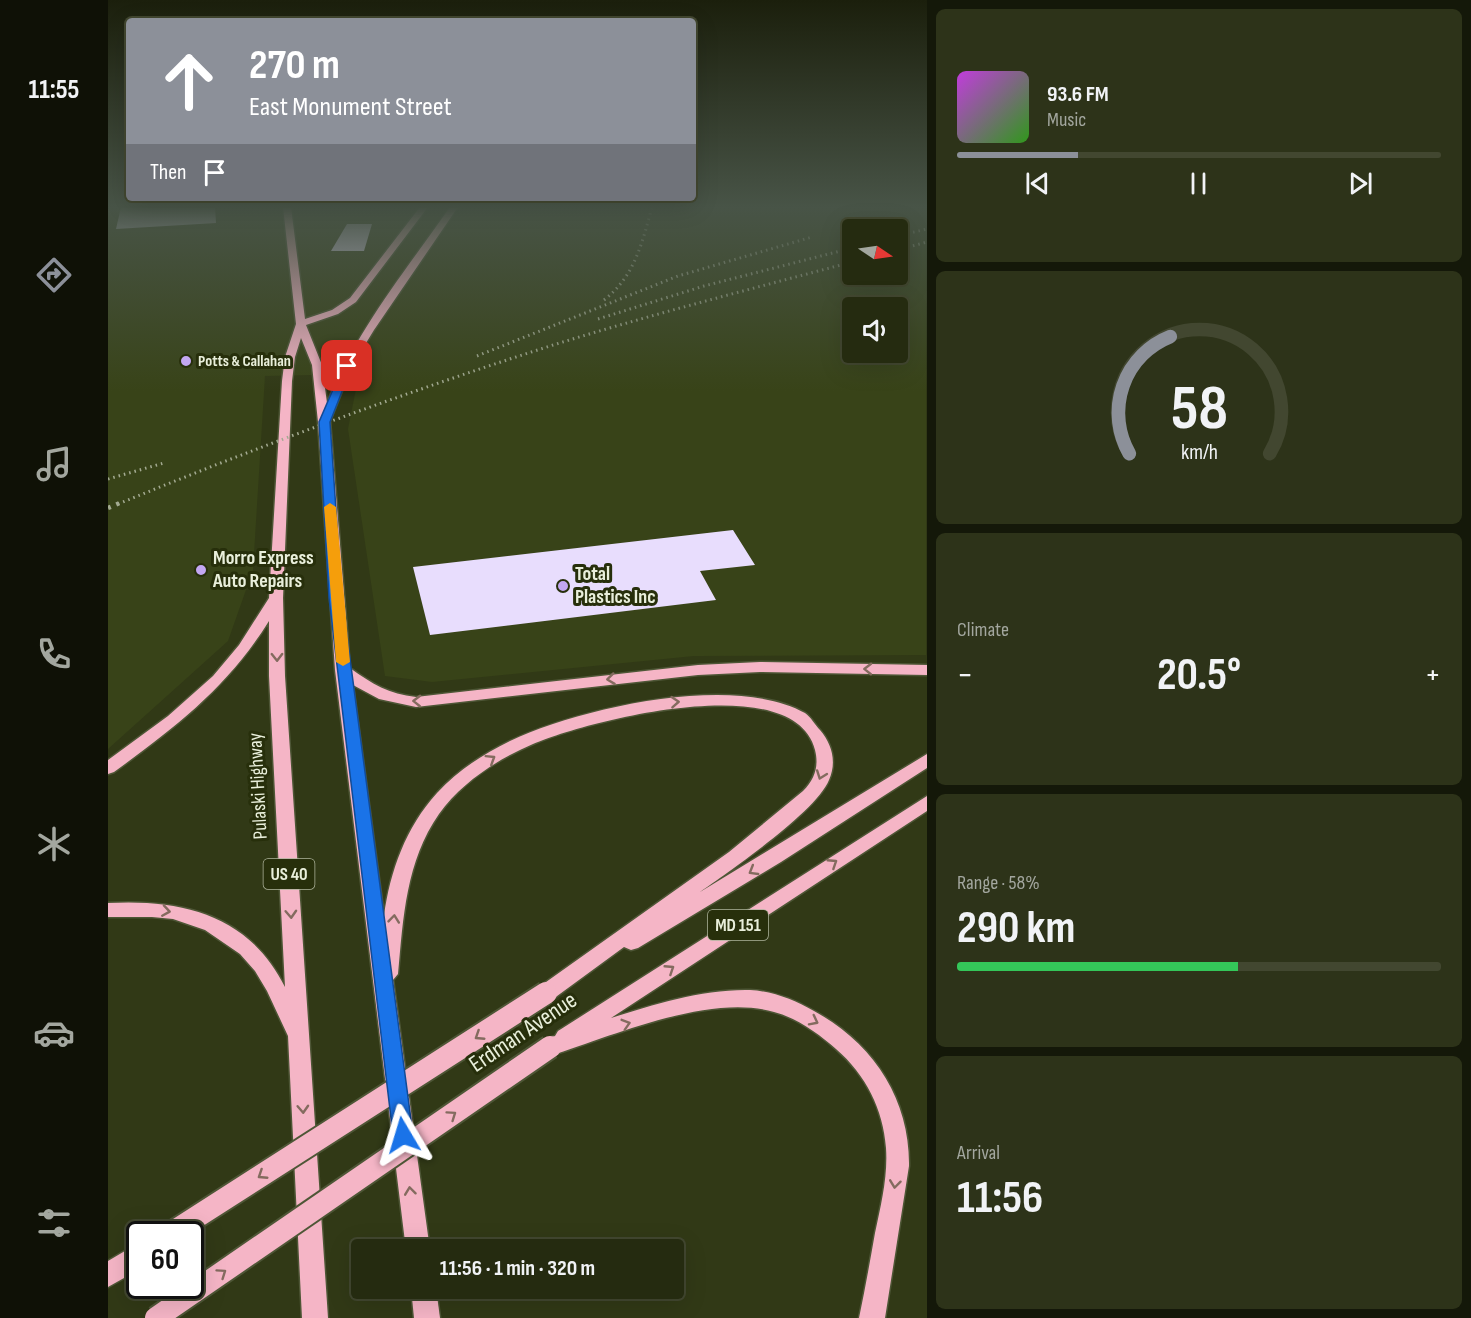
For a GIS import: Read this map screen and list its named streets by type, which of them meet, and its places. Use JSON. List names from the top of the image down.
{
  "streets": {
    "main road": [
      "Pulaski Highway",
      "US 40",
      "MD 151",
      "Erdman Avenue"
    ]
  },
  "places": ["Potts & Callahan", "Morro Express Auto Repairs", "Total Plastics Inc"],
  "north": "right",
  "page": {
    "tabs": "11:55",
    "turn": ["270 m", "East Monument Street"],
    "song": ["93.6 FM", "Music"],
    "then": "Then",
    "tile": [
      "Climate",
      ["Range · 58%", "290 km"],
      ["Arrival", "11:56"]
    ],
    "heat": ["−", "20.5°", "+"],
    "limit": "60",
    "trip": "11:56 · 1 min · 320 m",
    "gauge": ["58", "km/h"]
  }
}
